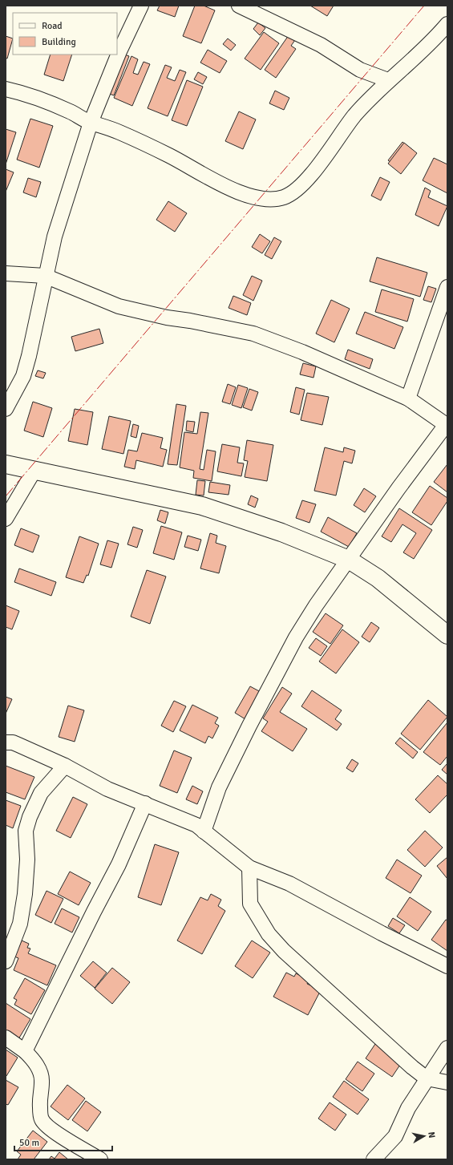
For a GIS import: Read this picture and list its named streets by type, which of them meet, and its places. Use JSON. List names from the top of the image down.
{
  "legend": ["Road", "Building"],
  "scale_bar": "50 m",
  "north": "right"
}
